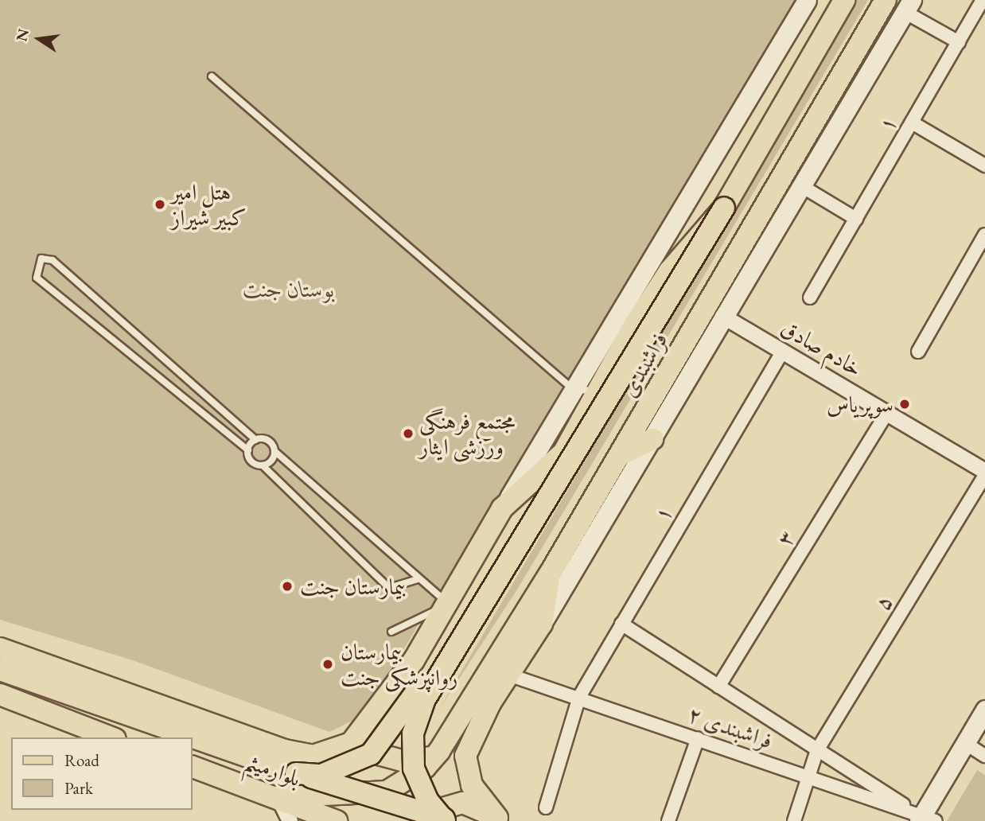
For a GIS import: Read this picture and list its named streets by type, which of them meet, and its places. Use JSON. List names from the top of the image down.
{
  "streets": {
    "main road": ["فراشبندی", "بلوارمیثم"],
    "street": [
      "۱",
      "خادم صادق",
      "۳",
      "۵",
      "۲ فراشبندی"
    ]
  },
  "crossings": [
    ["۱", "خادم صادق"],
    ["۱", "۲ فراشبندی"],
    ["خادم صادق", "فراشبندی"],
    ["خادم صادق", "۳"],
    ["فراشبندی", "بلوارمیثم"],
    ["۵", "۲ فراشبندی"]
  ],
  "parks": ["بوستان جنت"],
  "places": [
    "هتل امیر کبیر شیراز",
    "سوپریاس",
    "مجتمع فرهنگی ورزشی ایثار",
    "بیمارستان جنت",
    "بیمارستان روانپزشکی جنت"
  ],
  "legend": ["Road", "Park"],
  "north": "left"
}
